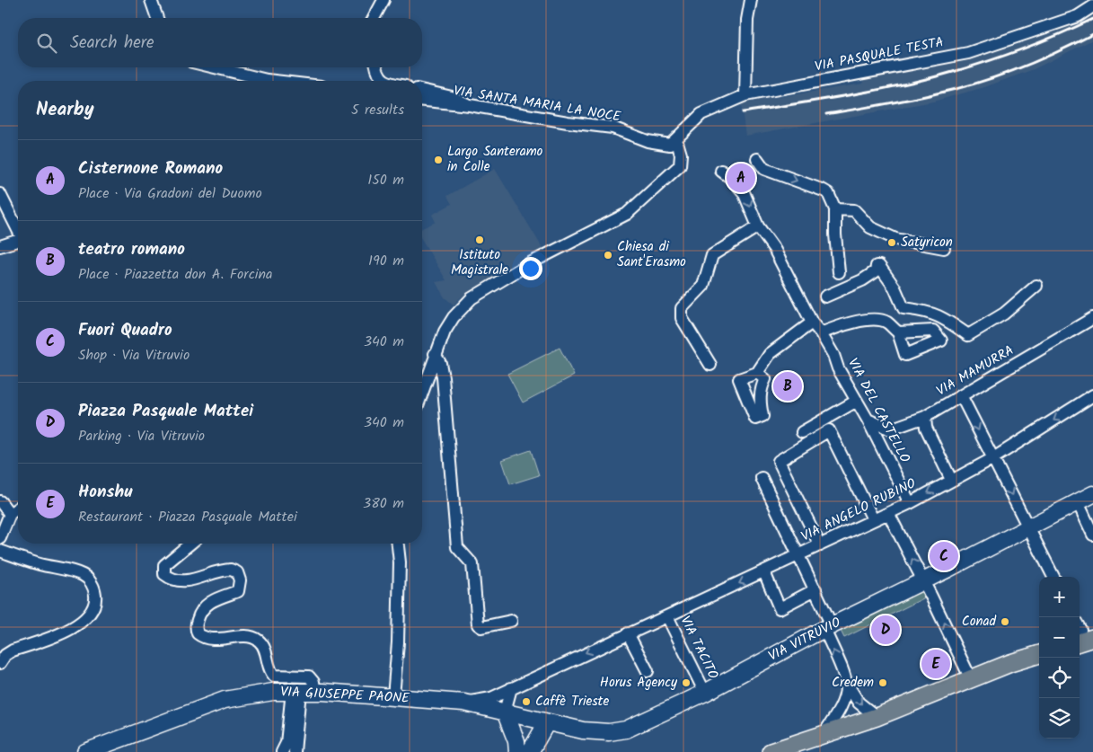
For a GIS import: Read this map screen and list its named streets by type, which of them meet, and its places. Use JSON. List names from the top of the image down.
{
  "streets": {
    "street": [
      "VIA PASQUALE TESTA",
      "VIA SANTA MARIA LA NOCE",
      "VIA MAMURRA",
      "VIA DEL CASTELLO",
      "VIA ANGELO RUBINO",
      "VIA VITRUVIO",
      "VIA TACITO",
      "VIA GIUSEPPE PAONE"
    ]
  },
  "crossings": [
    ["VIA PASQUALE TESTA", "VIA SANTA MARIA LA NOCE"],
    ["VIA MAMURRA", "VIA DEL CASTELLO"],
    ["VIA DEL CASTELLO", "VIA ANGELO RUBINO"],
    ["VIA ANGELO RUBINO", "VIA TACITO"],
    ["VIA ANGELO RUBINO", "VIA GIUSEPPE PAONE"],
    ["VIA VITRUVIO", "VIA TACITO"],
    ["VIA VITRUVIO", "VIA GIUSEPPE PAONE"]
  ],
  "one_way": ["VIA ANGELO RUBINO"],
  "places": [
    "Largo Santeramo in Colle",
    "Istituto Magistrale",
    "Satyricon",
    "Chiesa di Sant'Erasmo",
    "Conad",
    "Horus Agency",
    "Credem",
    "Caffè Trieste"
  ],
  "page": {
    "search": "Search here",
    "heading": ["Nearby", "5 results"],
    "list": [
      {
        "mark": "A",
        "name": "Cisternone Romano",
        "note": "Place · Via Gradoni del Duomo",
        "value": "150 m"
      },
      {
        "mark": "B",
        "name": "teatro romano",
        "note": "Place · Piazzetta don A. Forcina",
        "value": "190 m"
      },
      {
        "mark": "C",
        "name": "Fuori Quadro",
        "note": "Shop · Via Vitruvio",
        "value": "340 m"
      },
      {
        "mark": "D",
        "name": "Piazza Pasquale Mattei",
        "note": "Parking · Via Vitruvio",
        "value": "340 m"
      },
      {
        "mark": "E",
        "name": "Honshu",
        "note": "Restaurant · Piazza Pasquale Mattei",
        "value": "380 m"
      }
    ],
    "pins": [
      "A",
      "B",
      "C",
      "D",
      "E"
    ],
    "map_buttons": ["+", "−"]
  }
}
